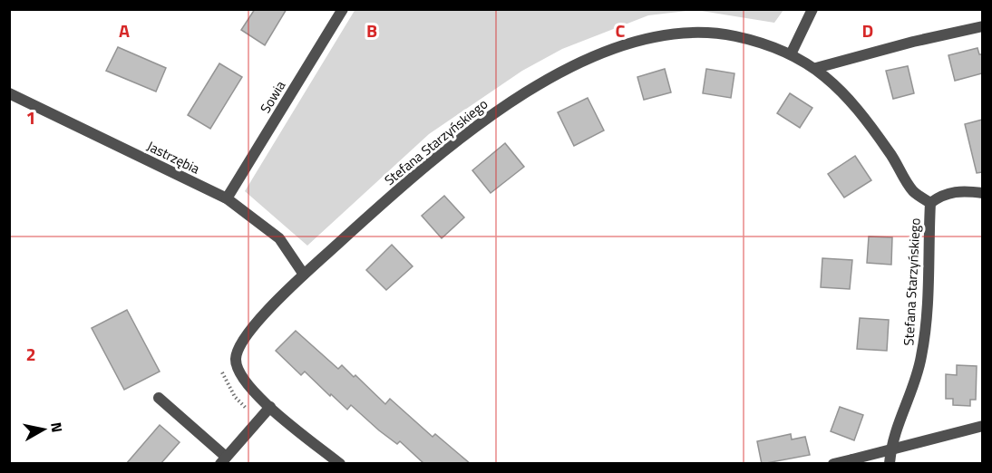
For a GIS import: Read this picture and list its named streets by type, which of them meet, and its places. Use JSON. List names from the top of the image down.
{
  "streets": {
    "street": ["Sowia", "Stefana Starzyńskiego", "Jastrzębia"]
  },
  "crossings": [
    ["Sowia", "Jastrzębia"],
    ["Stefana Starzyńskiego", "Jastrzębia"]
  ],
  "north": "right",
  "grid": {
    "columns": [
      "A",
      "B",
      "C",
      "D"
    ],
    "rows": ["1", "2"]
  }
}
